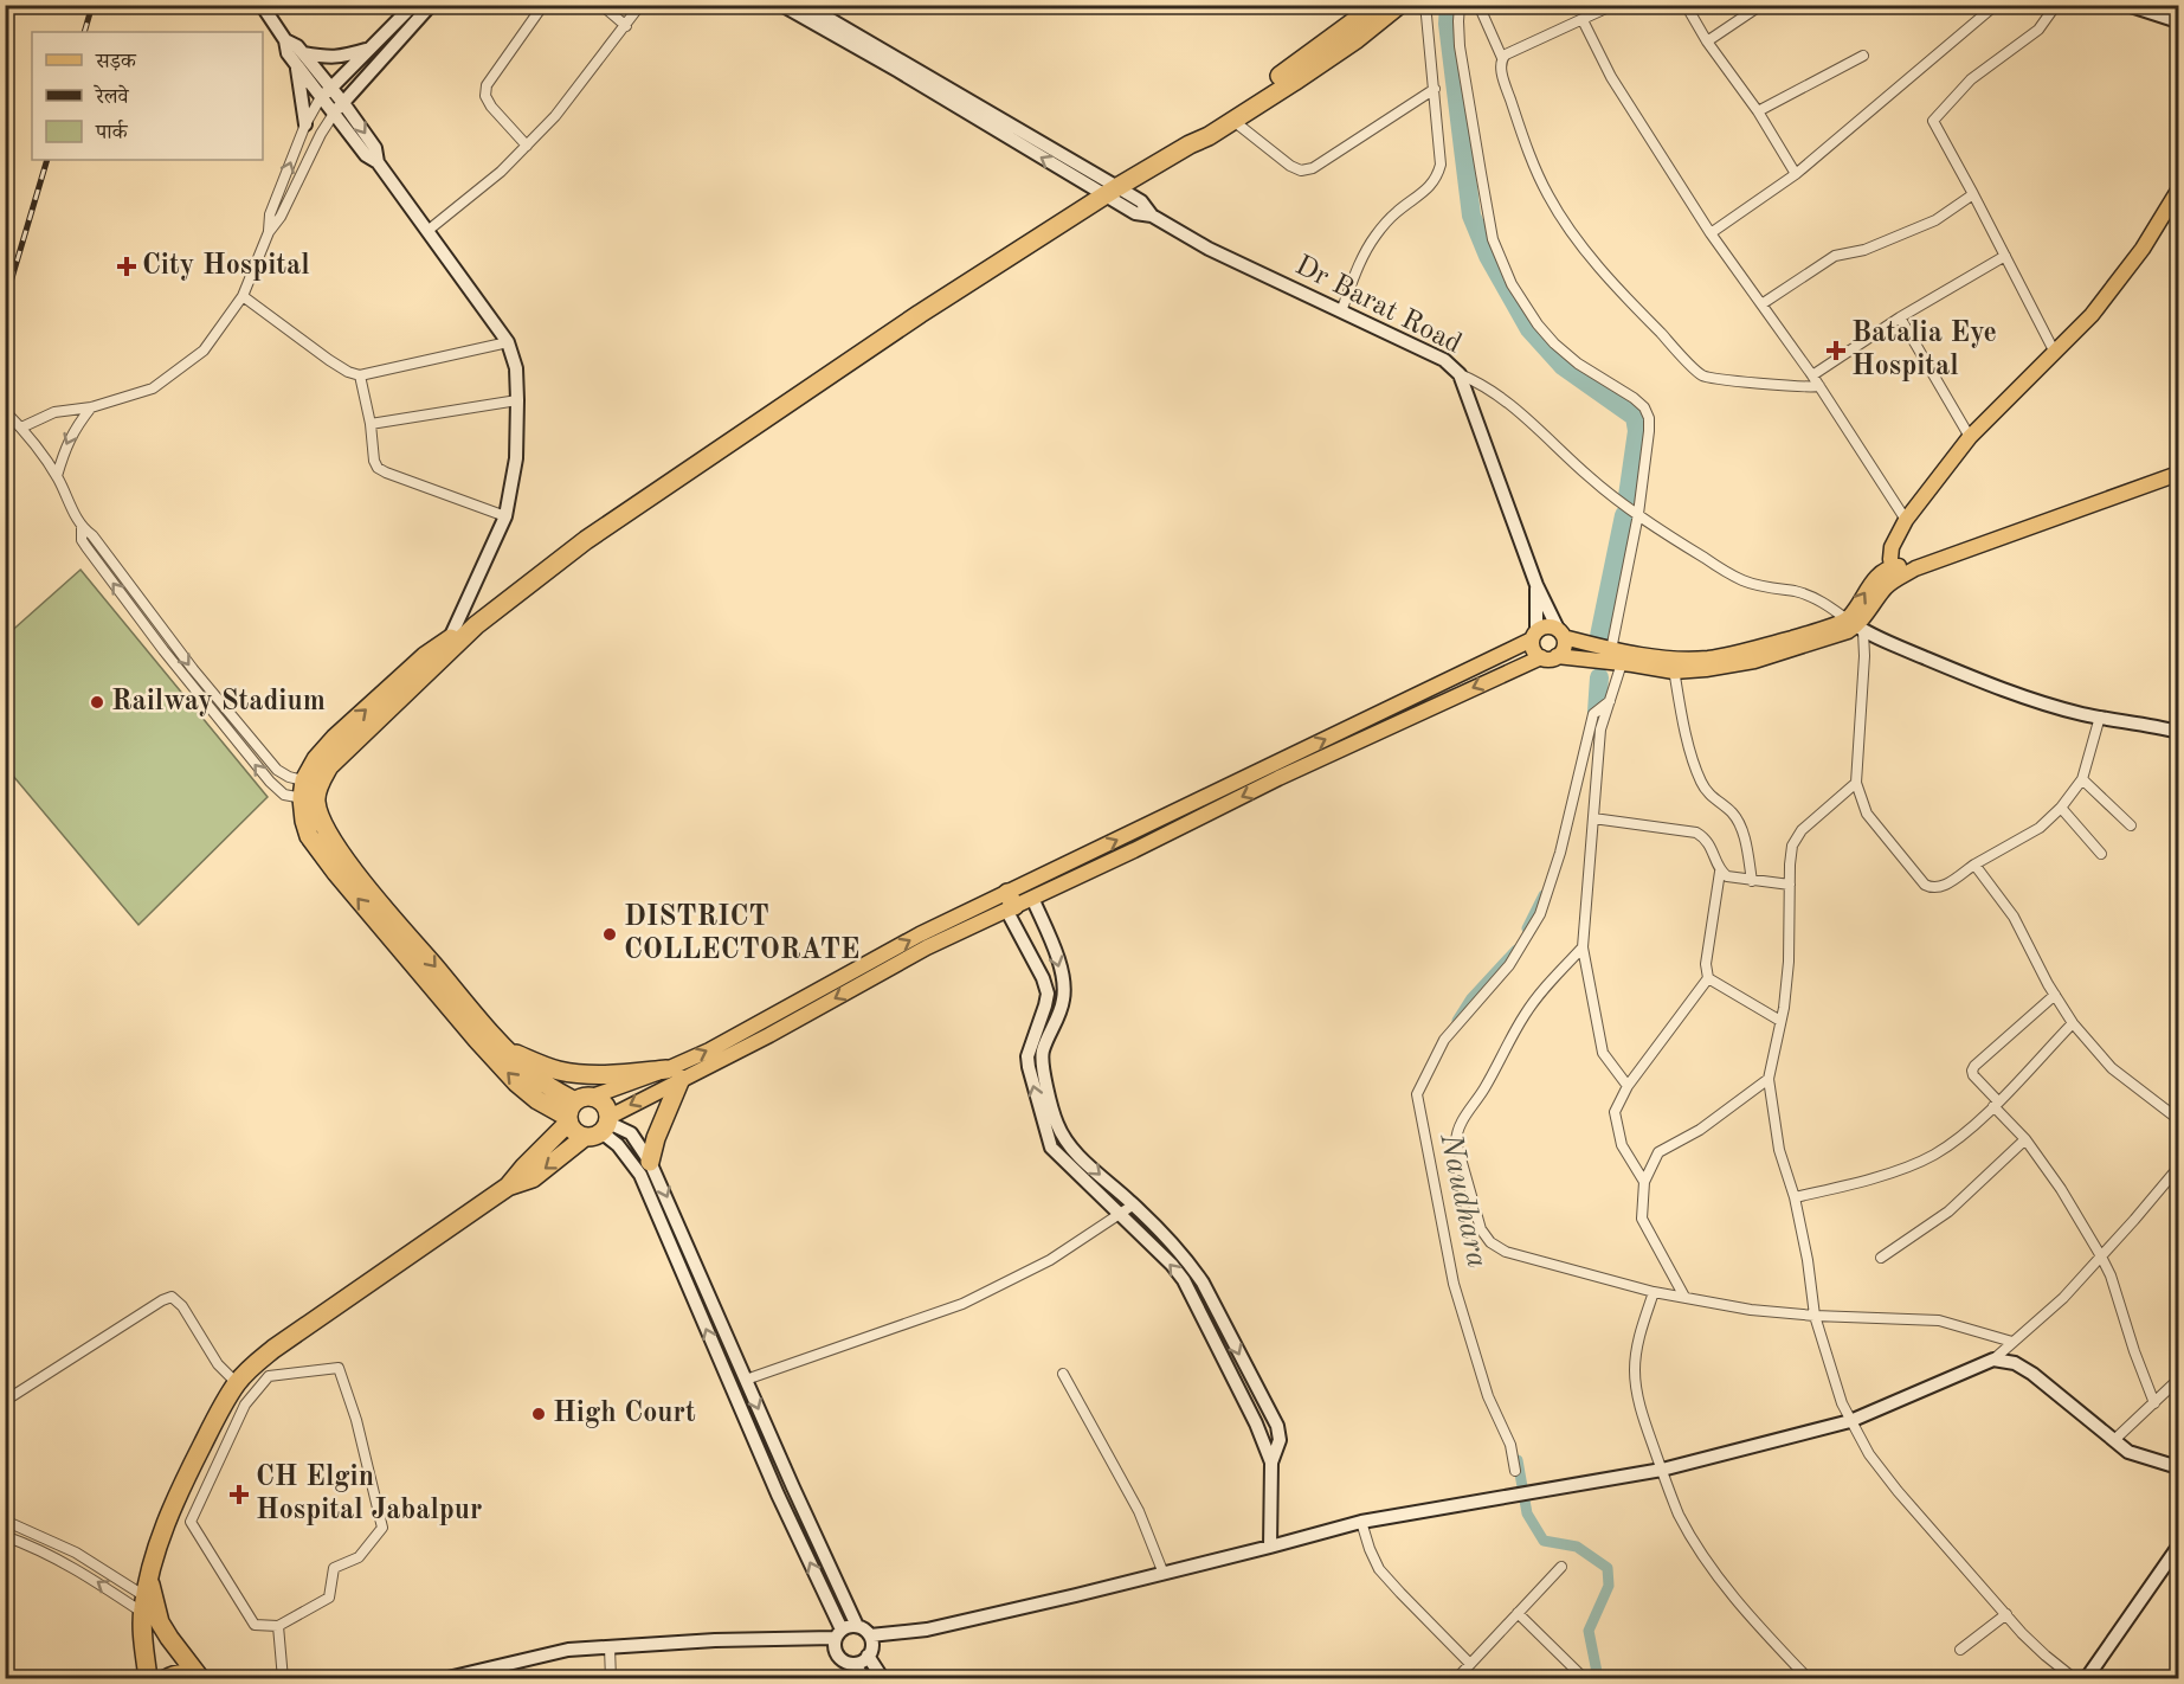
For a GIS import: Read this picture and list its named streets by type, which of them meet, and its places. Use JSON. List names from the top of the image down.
{
  "streets": {
    "street": ["Dr Barat Road"]
  },
  "water": ["Naudhara"],
  "places": {
    "health": ["City Hospital", "Batalia Eye Hospital", "CH Elgin Hospital Jabalpur"],
    "other": ["Railway Stadium", "DISTRICT COLLECTORATE", "High Court"]
  },
  "legend": ["सड़क", "रेलवे", "पार्क"]
}
